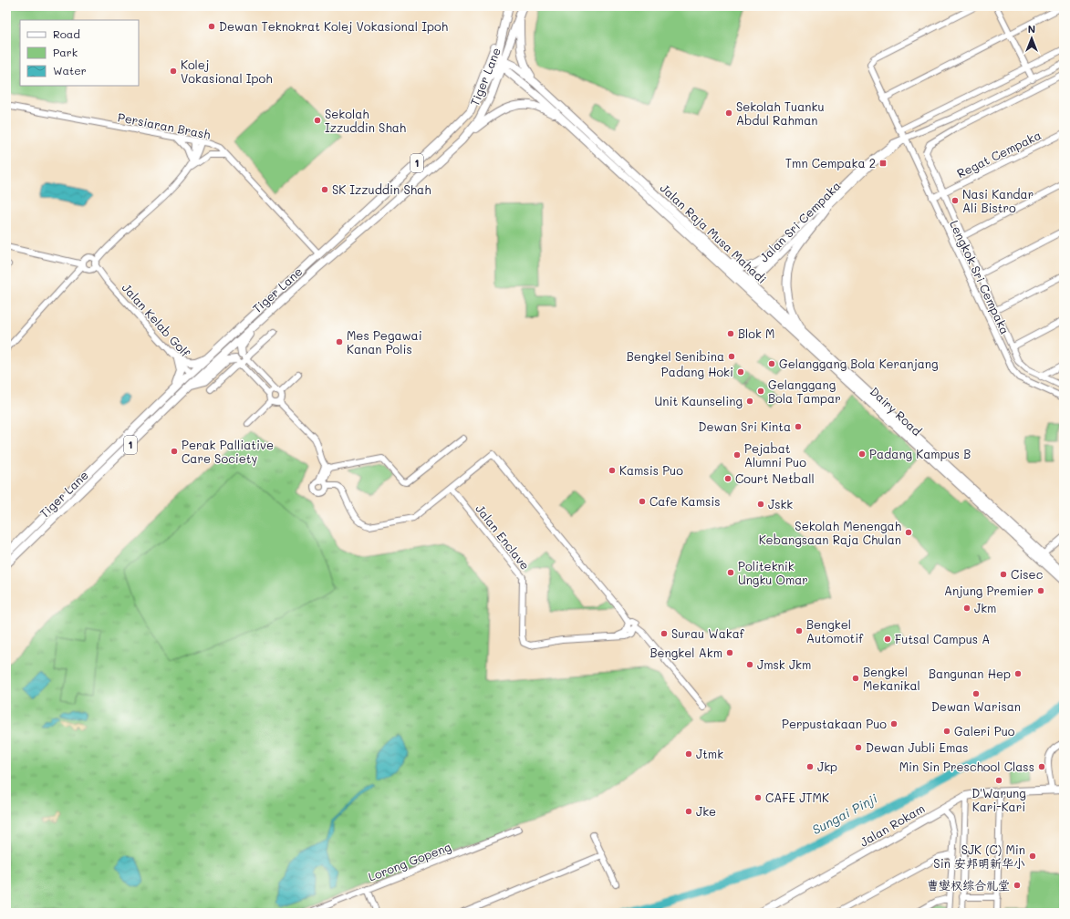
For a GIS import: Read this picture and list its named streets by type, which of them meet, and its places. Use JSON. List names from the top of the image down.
{
  "streets": {
    "main road": [
      "Tiger Lane",
      "1",
      "Jalan Raja Musa Mahadi",
      "Dairy Road",
      "Jalan Rokam"
    ],
    "street": [
      "Persiaran Brash",
      "Regat Cempaka",
      "Jalan Sri Cempaka",
      "Lengkok Sri Cempaka",
      "Jalan Kelab Golf",
      "Jalan Enclave",
      "Lorong Gopeng"
    ]
  },
  "crossings": [
    ["Tiger Lane", "Persiaran Brash"],
    ["Tiger Lane", "Jalan Kelab Golf"],
    ["Regat Cempaka", "Lengkok Sri Cempaka"],
    ["Jalan Sri Cempaka", "Jalan Raja Musa Mahadi"],
    ["Jalan Sri Cempaka", "Lengkok Sri Cempaka"],
    ["Jalan Sri Cempaka", "Dairy Road"],
    ["Jalan Raja Musa Mahadi", "Dairy Road"]
  ],
  "water": ["Sungai Pinji"],
  "places": {
    "other": [
      "Dewan Teknokrat Kolej Vokasional Ipoh",
      "Kolej Vokasional Ipoh",
      "Sekolah Tuanku Abdul Rahman",
      "Sekolah Izzuddin Shah",
      "SK Izzuddin Shah",
      "Nasi Kandar Ali Bistro",
      "Blok M",
      "Mes Pegawai Kanan Polis",
      "Bengkel Senibina",
      "Gelanggang Bola Keranjang",
      "Padang Hoki",
      "Gelanggang Bola Tampar",
      "Unit Kaunseling",
      "Dewan Sri Kinta",
      "Perak Palliative Care Society",
      "Padang Kampus B",
      "Pejabat Alumni Puo",
      "Kamsis Puo",
      "Court Netball",
      "Cafe Kamsis",
      "Jskk",
      "Sekolah Menengah Kebangsaan Raja Chulan",
      "Politeknik Ungku Omar",
      "Cisec",
      "Anjung Premier",
      "Jkm",
      "Bengkel Automotif",
      "Surau Wakaf",
      "Futsal Campus A",
      "Bengkel Akm",
      "Jmsk Jkm",
      "Bangunan Hep",
      "Bengkel Mekanikal",
      "Dewan Warisan",
      "Perpustakaan Puo",
      "Galeri Puo",
      "Dewan Jubli Emas",
      "Jtmk",
      "Jkp",
      "Min Sin Preschool Class",
      "D'Warung Kari-Kari",
      "CAFE JTMK",
      "Jke",
      "SJK (C) Min Sin 安邦明新华小",
      "曹燮权综合礼堂"
    ],
    "transit": ["Tmn Cempaka 2"]
  },
  "legend": ["Road", "Park", "Water"],
  "north": "top"
}
